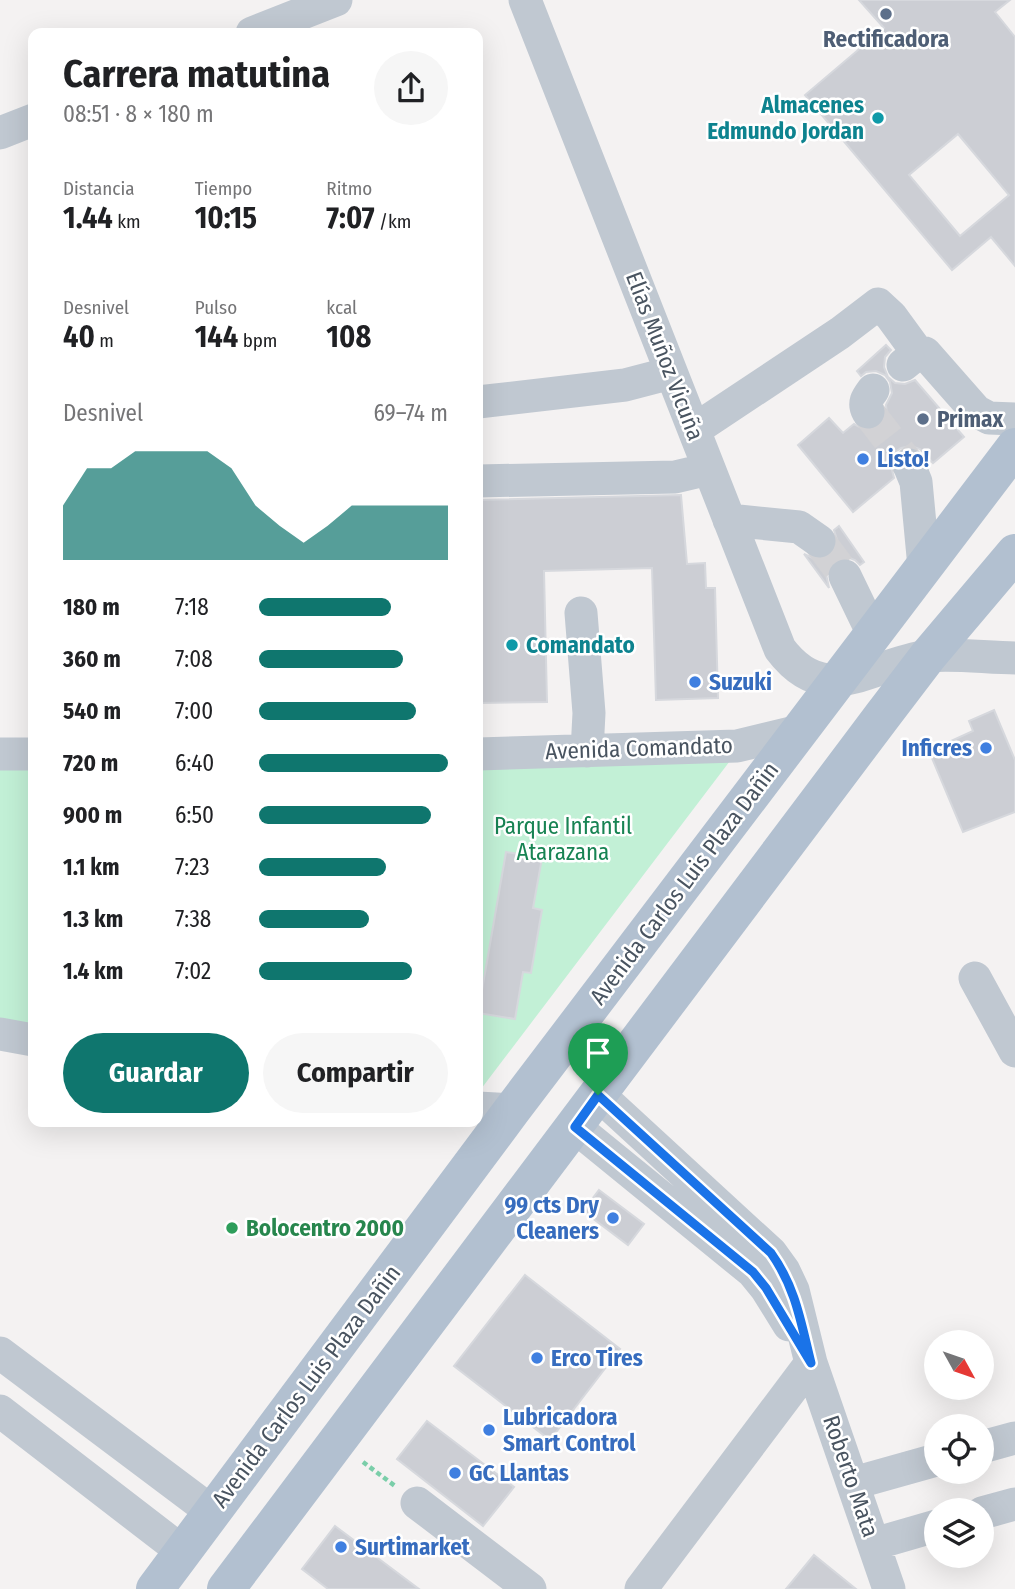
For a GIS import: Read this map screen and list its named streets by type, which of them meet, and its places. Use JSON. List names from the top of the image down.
{
  "streets": {
    "main road": ["Avenida Carlos Luis Plaza Dañin"],
    "street": ["Elías Muñoz Vicuña", "Avenida Comandato", "Roberto Mata"]
  },
  "crossings": [
    ["Elías Muñoz Vicuña", "Avenida Carlos Luis Plaza Dañin"],
    ["Avenida Comandato", "Avenida Carlos Luis Plaza Dañin"]
  ],
  "parks": ["Parque Infantil Atarazana"],
  "places": [
    "Rectificadora",
    "Almacenes Edmundo Jordan",
    "Primax",
    "Listo!",
    "Comandato",
    "Suzuki",
    "Inficres",
    "99 cts Dry Cleaners",
    "Bolocentro 2000",
    "Erco Tires",
    "Lubricadora Smart Control",
    "GC Llantas",
    "Surtimarket"
  ],
  "north": "bottom right",
  "page": {
    "heading": ["Carrera matutina", "08:51 · 8 × 180 m"],
    "stats": [
      ["Distancia", "1.44 km"],
      ["Tiempo", "10:15"],
      ["Ritmo", "7:07 /km"],
      ["Desnivel", "40 m"],
      ["Pulso", "144 bpm"],
      ["kcal", "108"]
    ],
    "chart": ["Desnivel", "69–74 m"],
    "list": [
      {
        "name": "180 m",
        "note": "7:18"
      },
      {
        "name": "360 m",
        "note": "7:08"
      },
      {
        "name": "540 m",
        "note": "7:00"
      },
      {
        "name": "720 m",
        "note": "6:40"
      },
      {
        "name": "900 m",
        "note": "6:50"
      },
      {
        "name": "1.1 km",
        "note": "7:23"
      },
      {
        "name": "1.3 km",
        "note": "7:38"
      },
      {
        "name": "1.4 km",
        "note": "7:02"
      }
    ],
    "buttons": ["Guardar", "Compartir"]
  }
}
